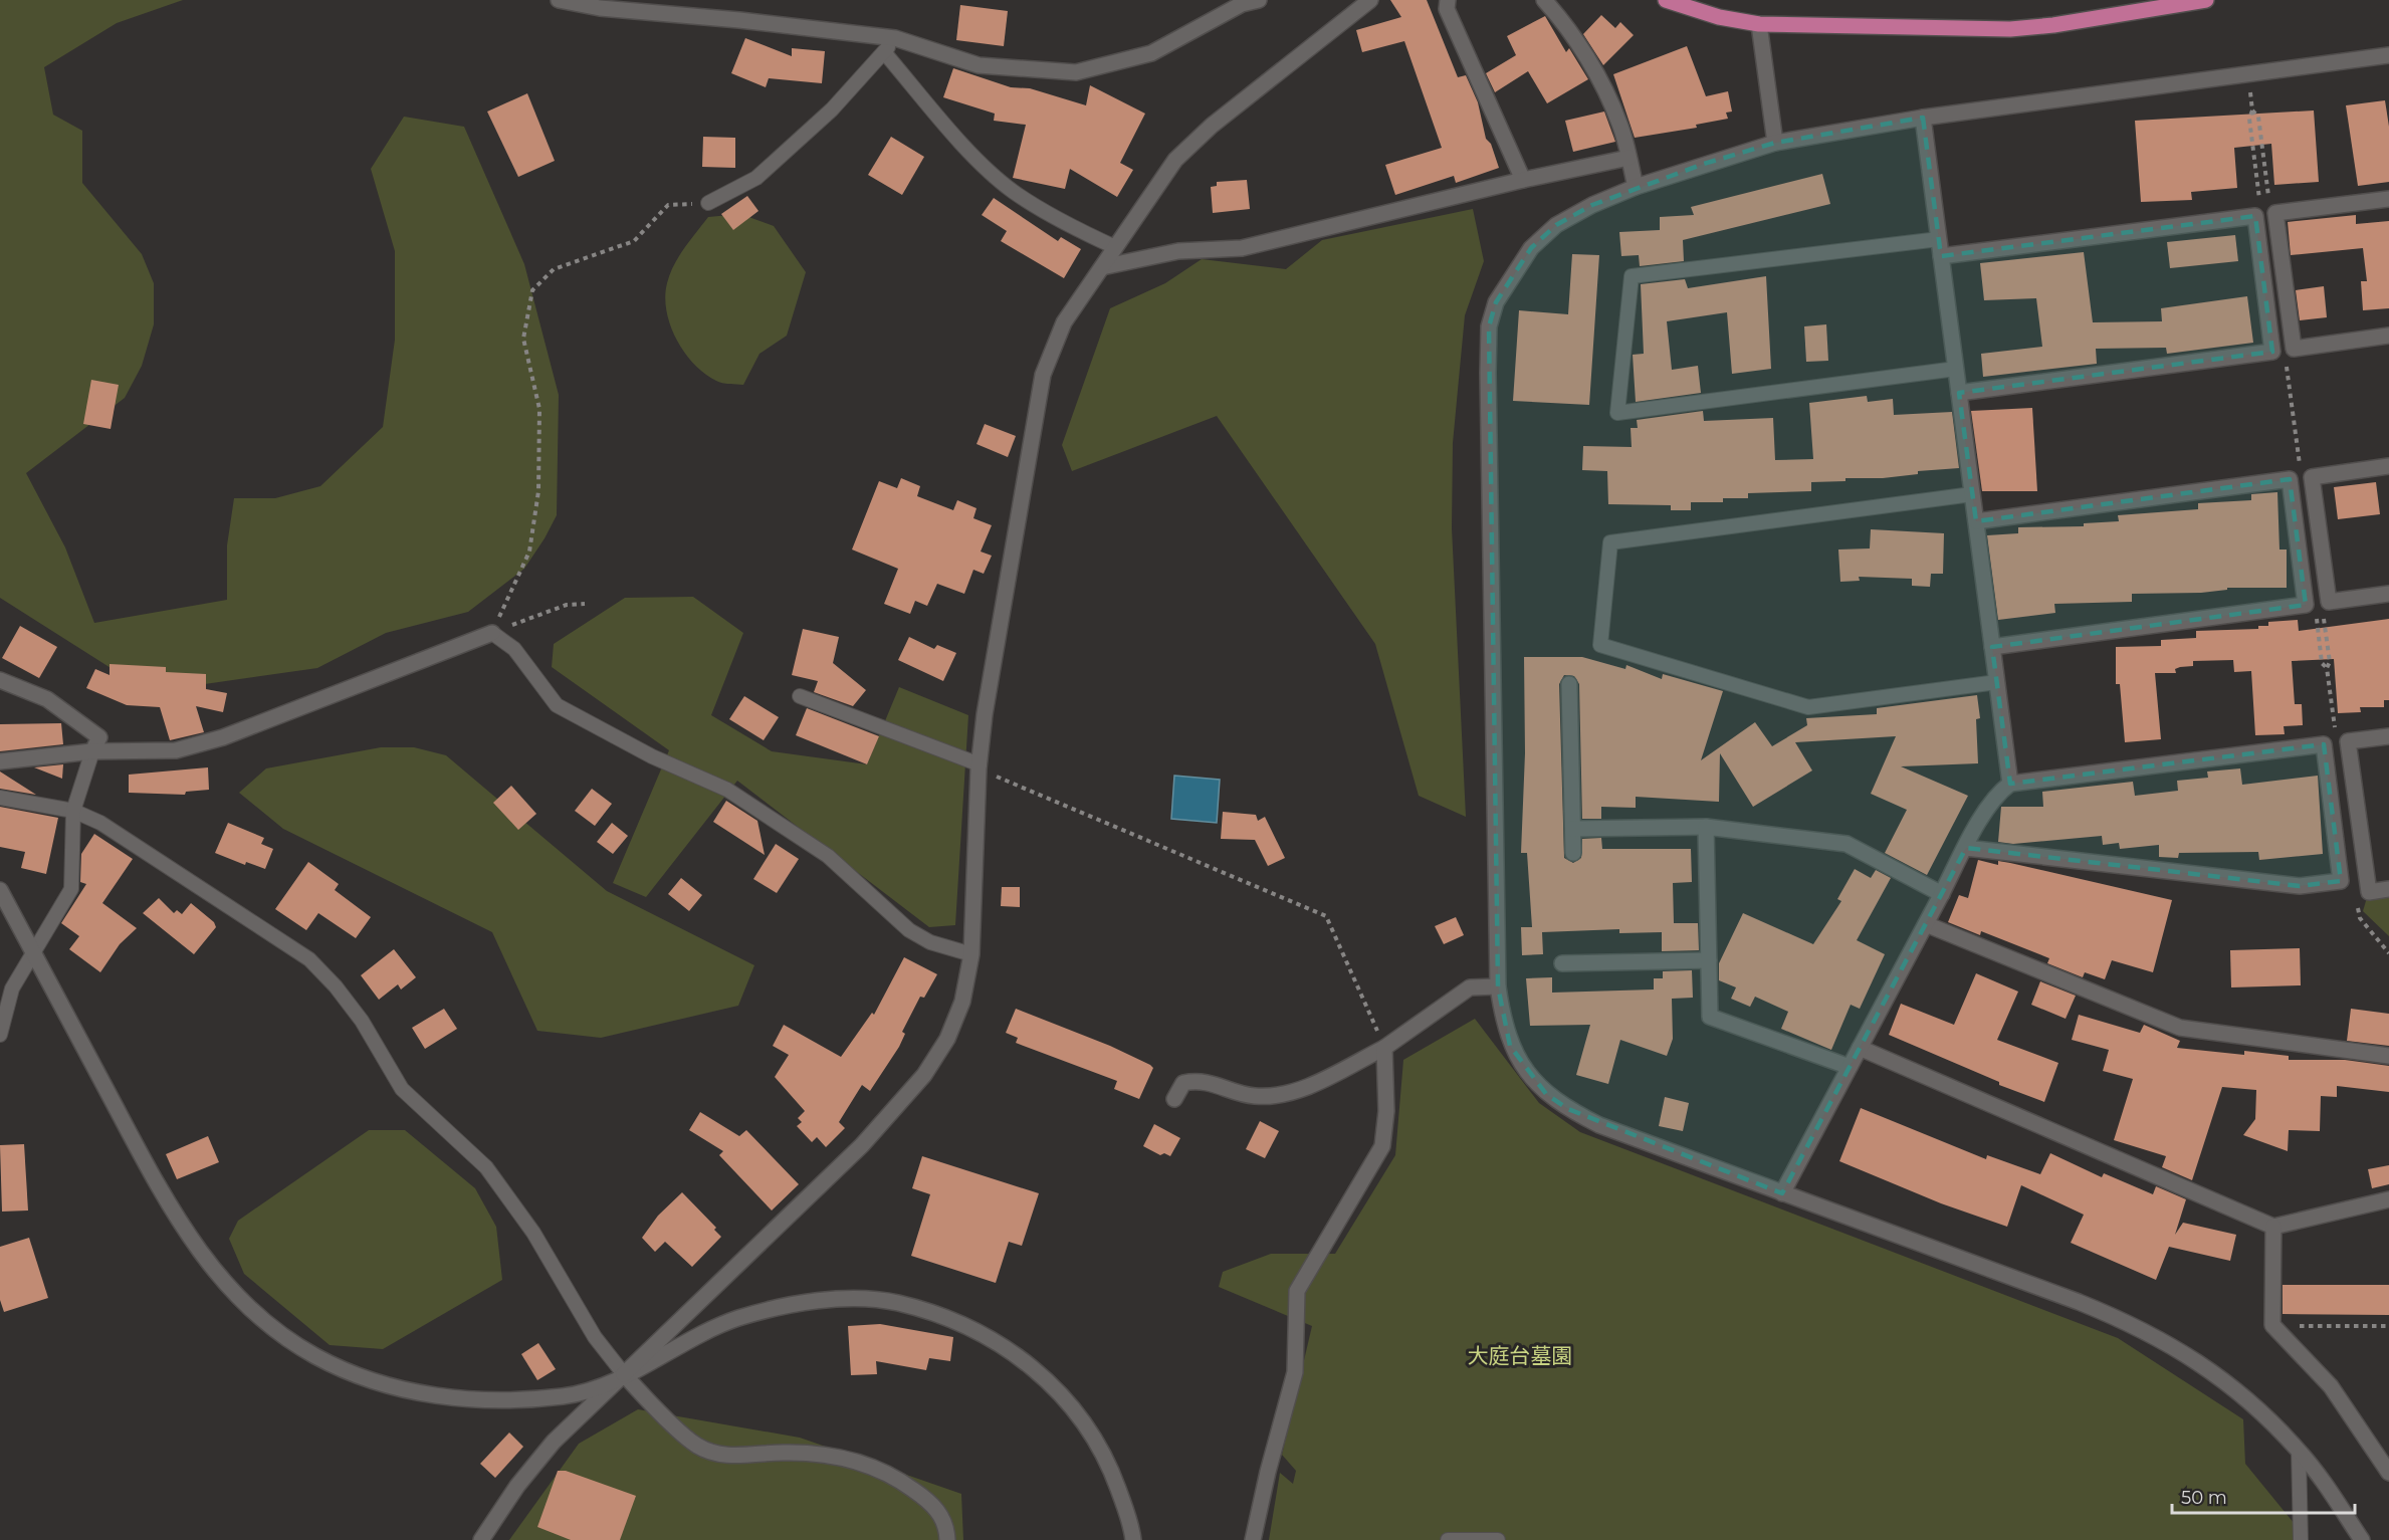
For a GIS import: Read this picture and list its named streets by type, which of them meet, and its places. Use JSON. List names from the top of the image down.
{
  "parks": ["大庭台墓園"],
  "scale_bar": "50 m"
}
